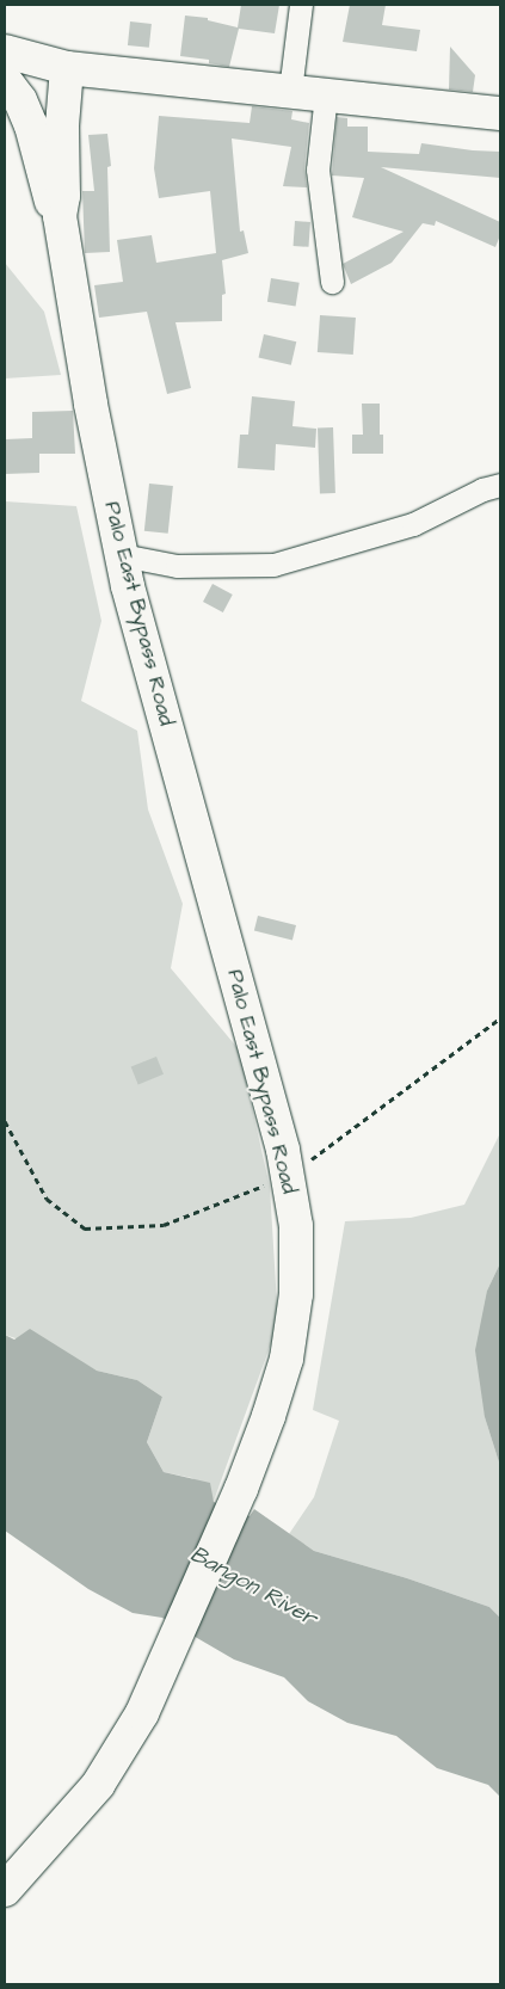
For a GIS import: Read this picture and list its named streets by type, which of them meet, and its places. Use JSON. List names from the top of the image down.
{
  "streets": {
    "main road": ["Palo East Bypass Road"]
  },
  "water": ["Bangon River"]
}
